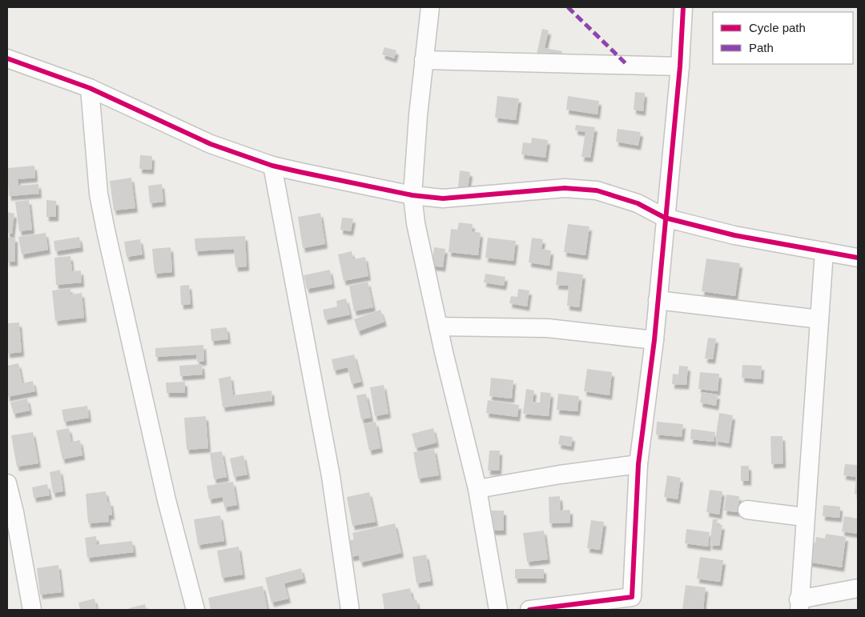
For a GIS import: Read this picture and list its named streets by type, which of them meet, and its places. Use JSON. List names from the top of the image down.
{
  "legend": ["Cycle path", "Path"]
}
